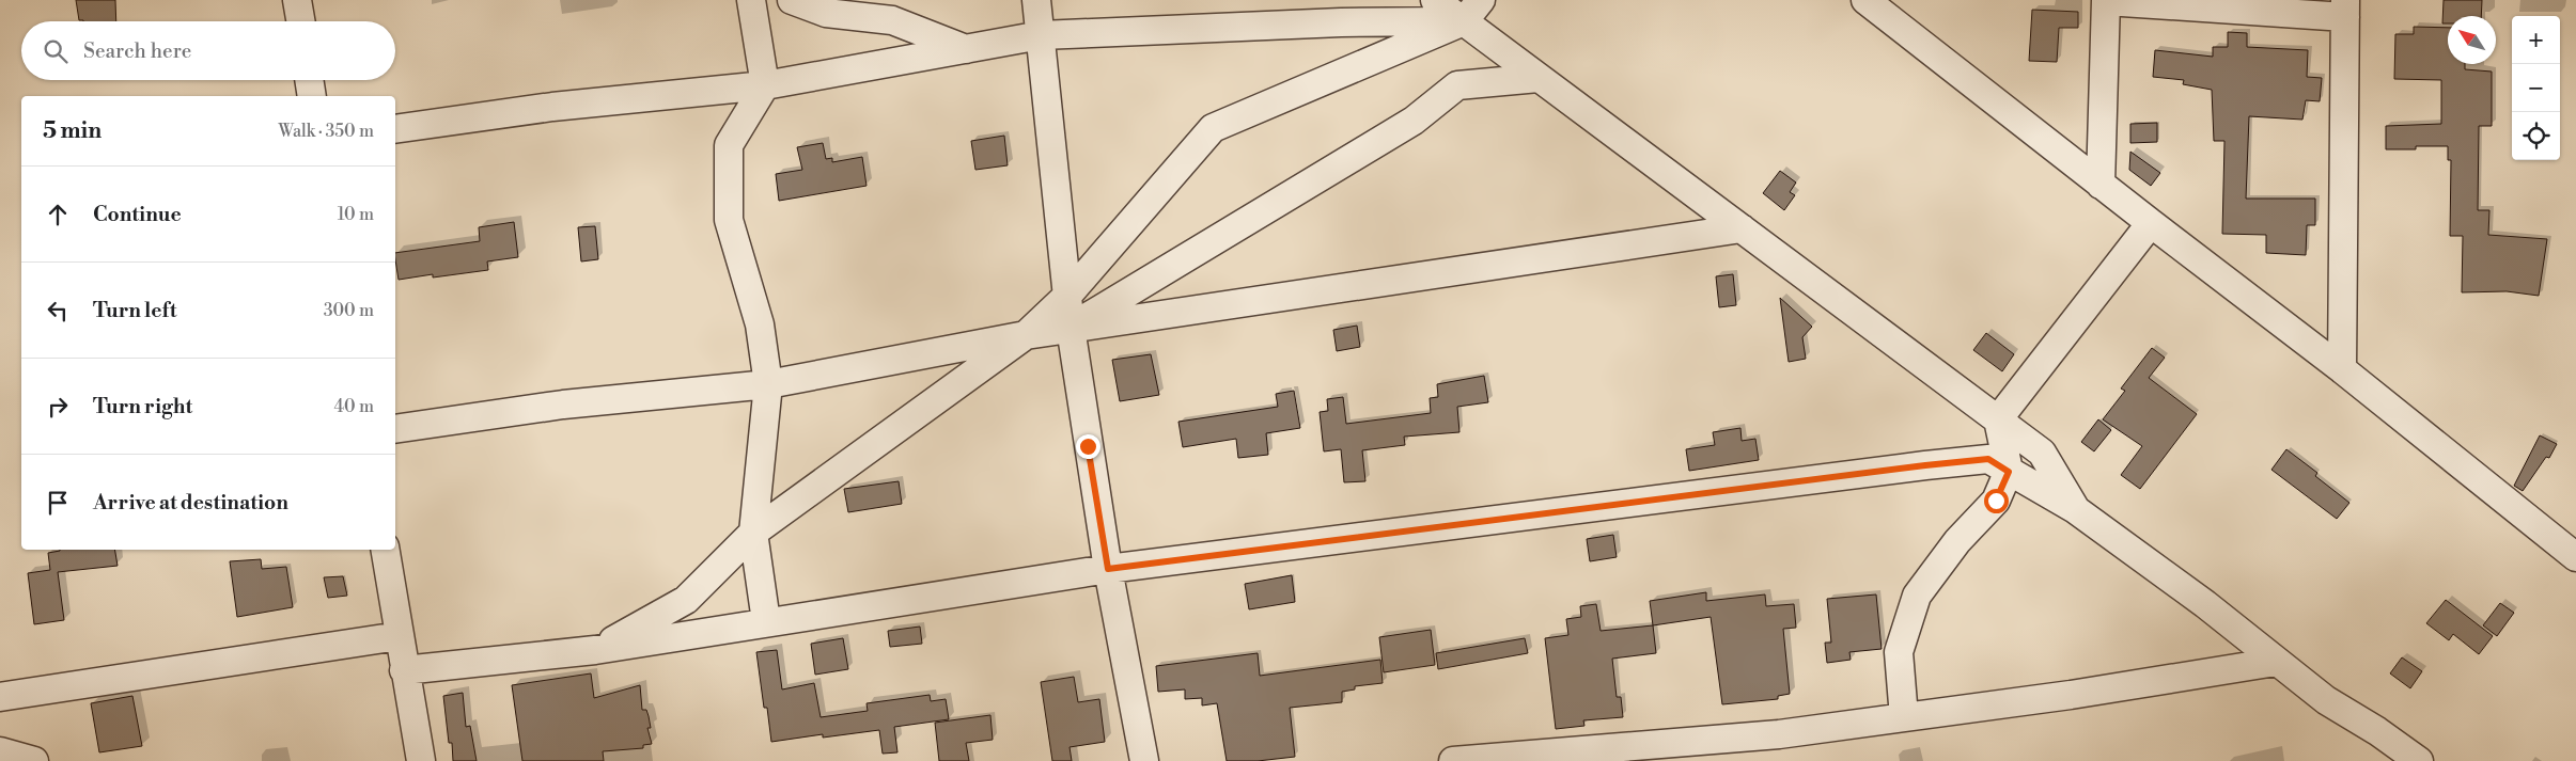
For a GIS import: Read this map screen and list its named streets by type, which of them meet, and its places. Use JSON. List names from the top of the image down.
{
  "north": "top left",
  "page": {
    "map_buttons": ["+", "−"],
    "search": "Search here",
    "heading": ["5 min", "Walk · 350 m"],
    "list": [
      ["Continue", "10 m"],
      ["Turn left", "300 m"],
      ["Turn right", "40 m"],
      "Arrive at destination"
    ]
  }
}
